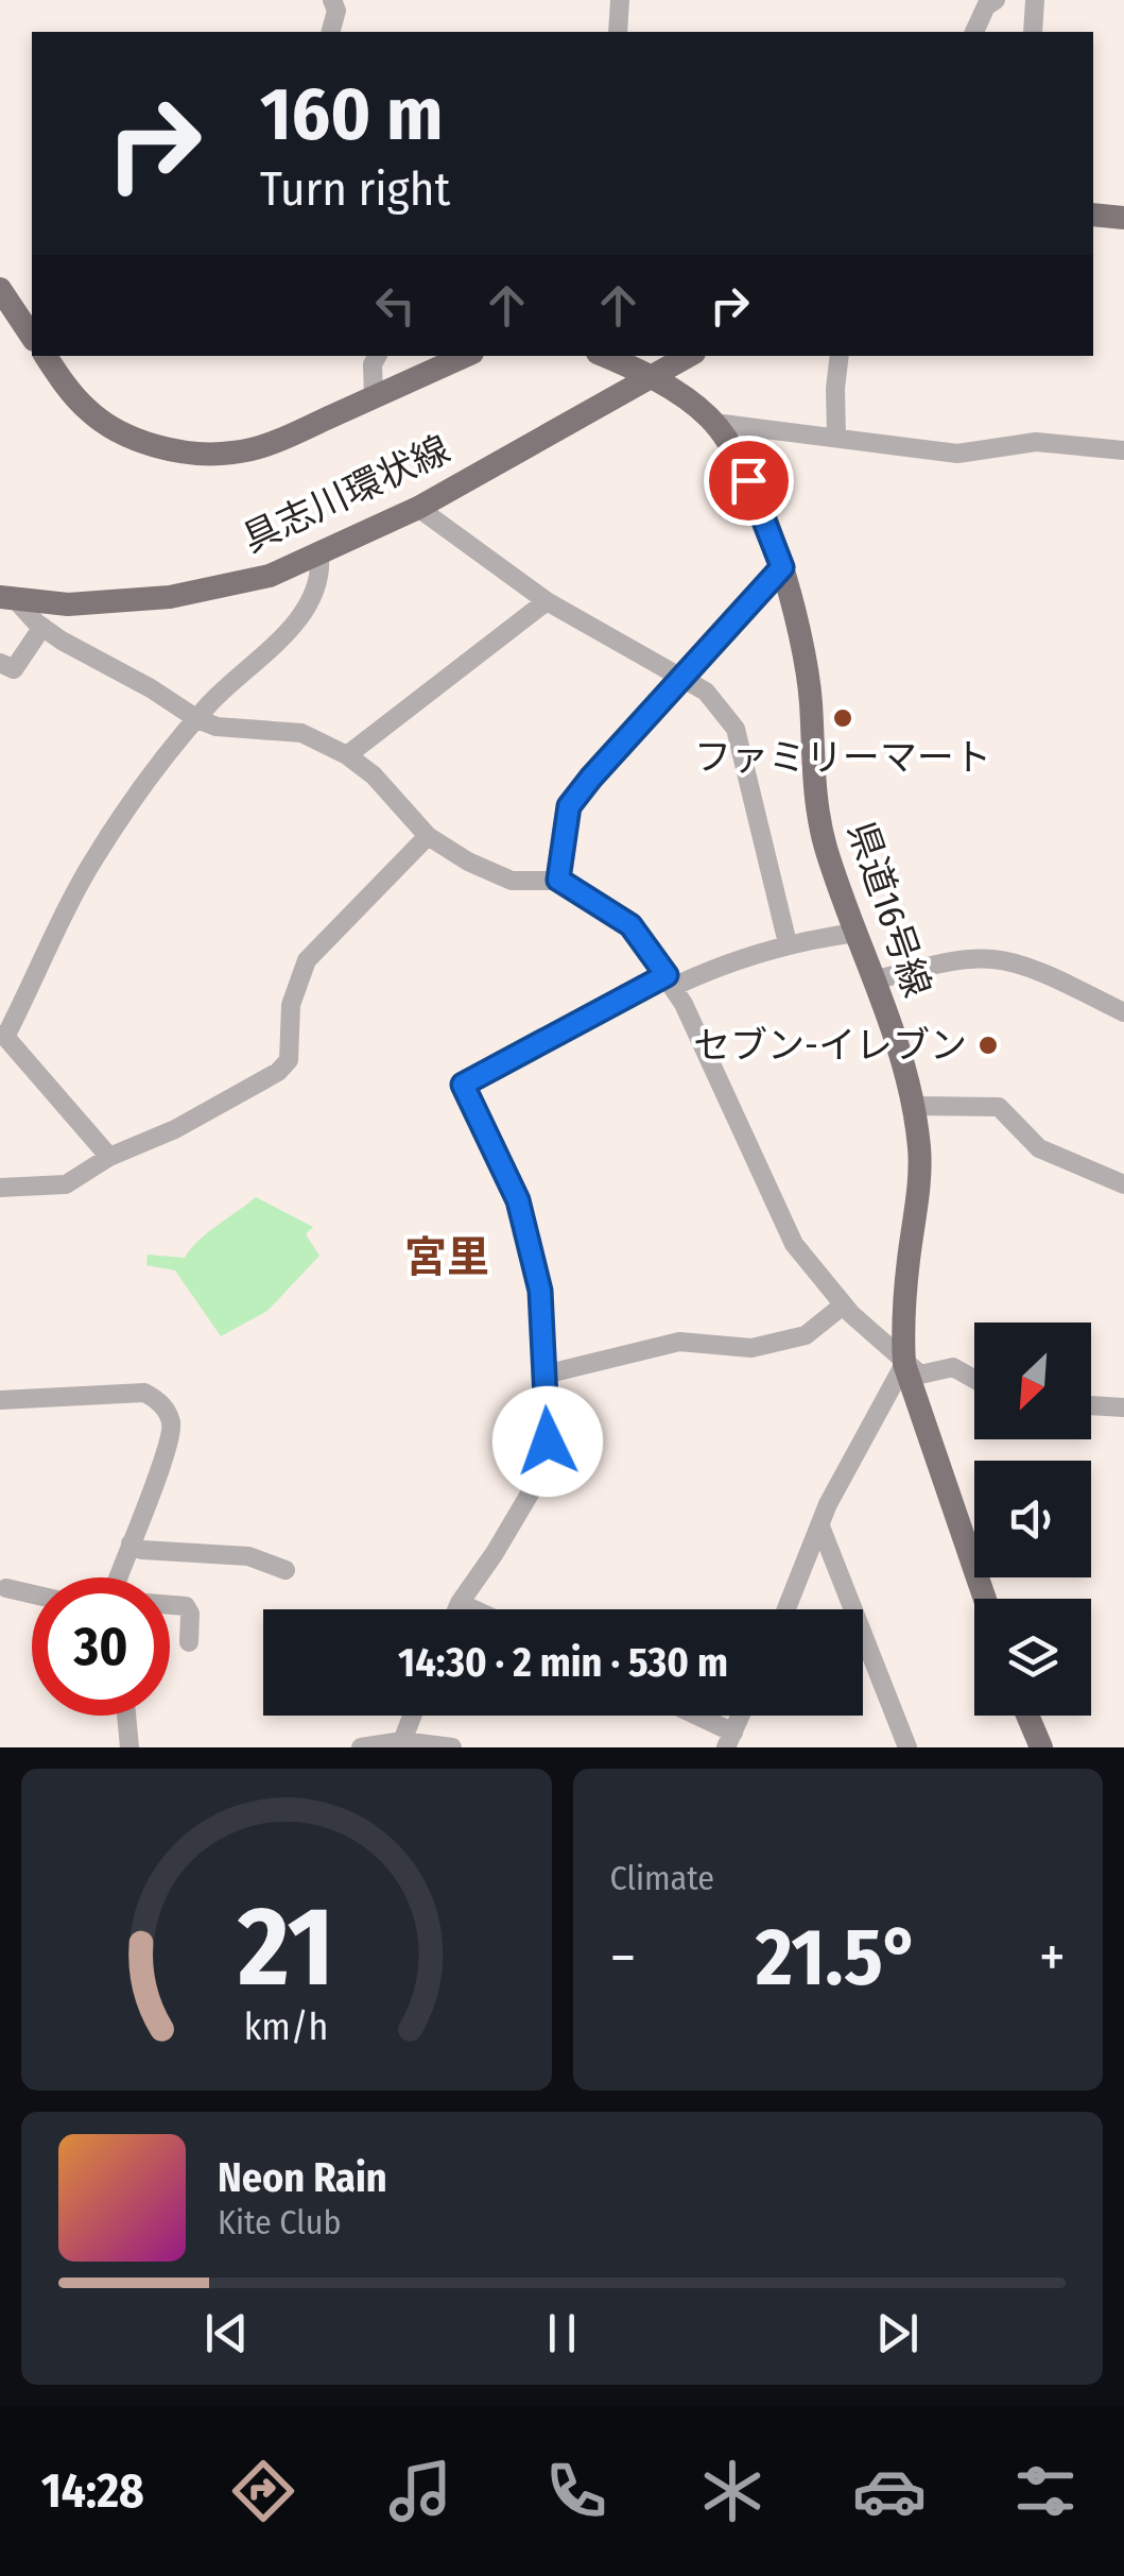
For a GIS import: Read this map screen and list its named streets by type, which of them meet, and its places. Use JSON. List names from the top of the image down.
{
  "streets": {
    "main road": ["具志川環状線", "県道16号線"]
  },
  "crossings": [
    ["具志川環状線", "県道16号線"]
  ],
  "districts": ["宮里"],
  "places": ["ファミリーマート", "セブン-イレブン"],
  "north": "bottom left",
  "page": {
    "turn": ["160 m", "Turn right"],
    "limit": "30",
    "trip": "14:30 · 2 min · 530 m",
    "tile": "Climate",
    "heat": ["−", "21.5°", "+"],
    "song": ["Neon Rain", "Kite Club"],
    "tabs": "14:28",
    "gauge": ["21", "km/h"]
  }
}
